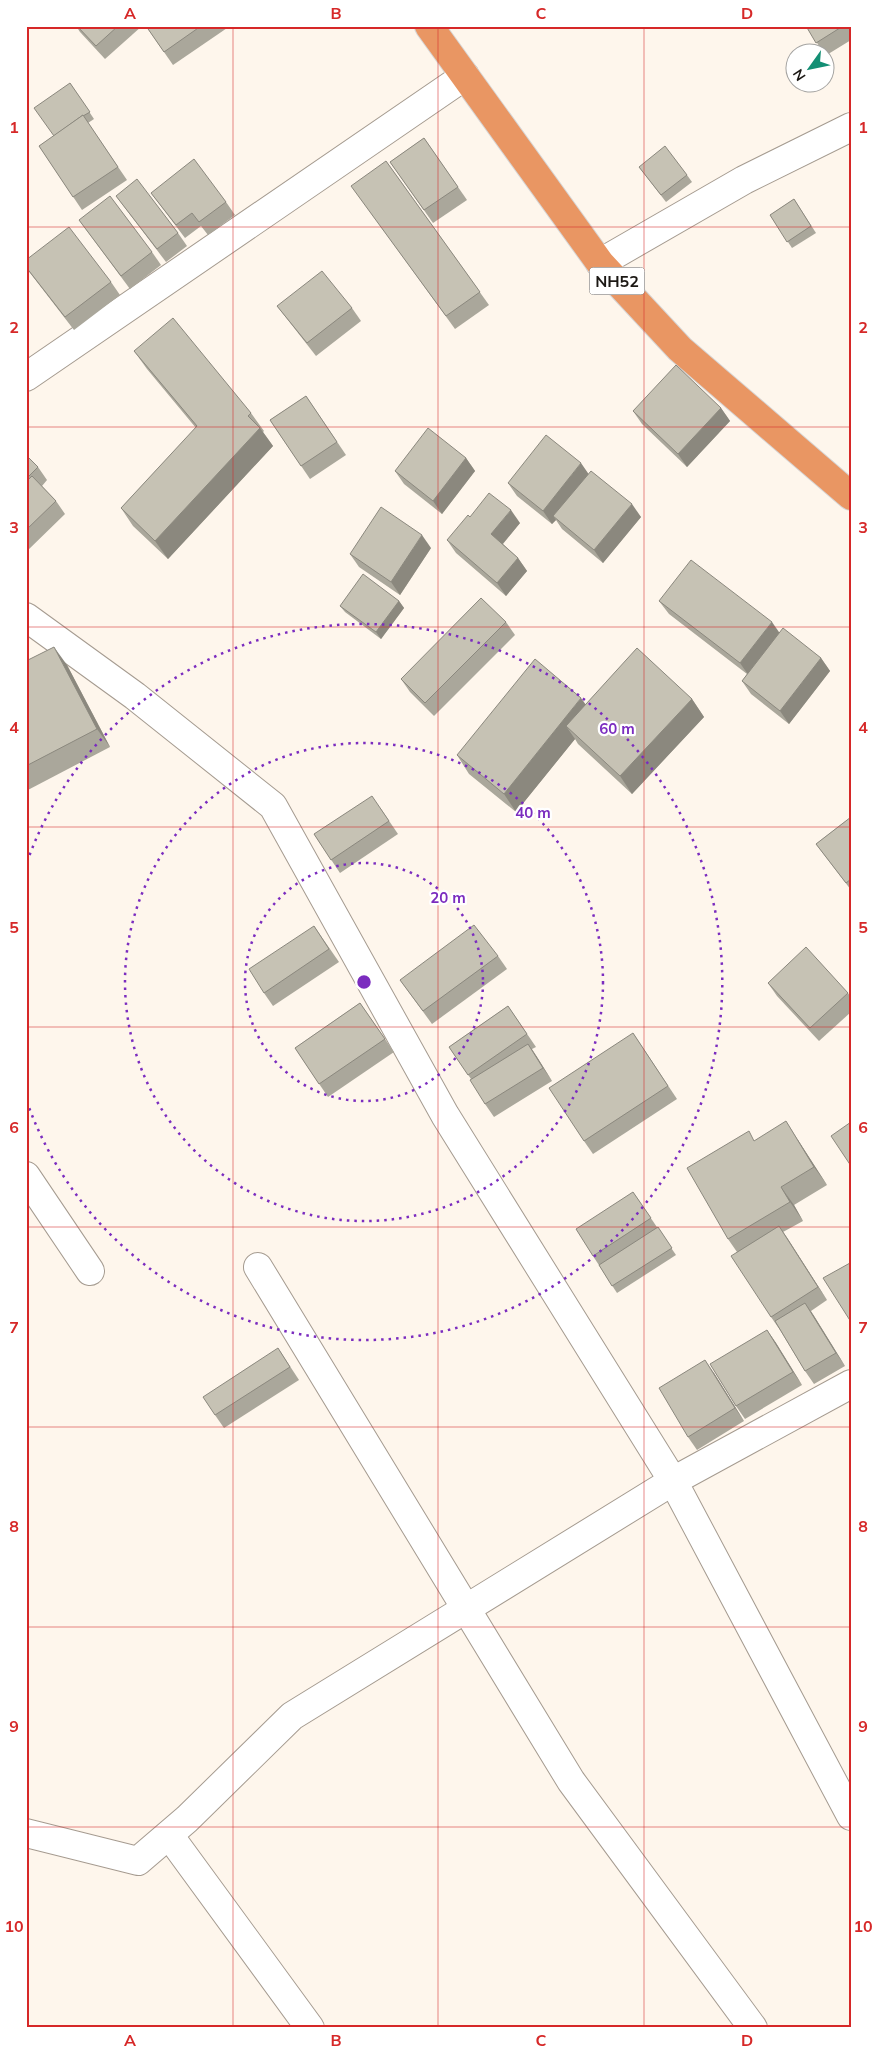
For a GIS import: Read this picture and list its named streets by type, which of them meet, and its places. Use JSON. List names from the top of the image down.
{
  "streets": {
    "highway": ["NH52"]
  },
  "north": "bottom left",
  "grid": {
    "columns": [
      "A",
      "B",
      "C",
      "D"
    ],
    "rows": [
      "1",
      "2",
      "3",
      "4",
      "5",
      "6",
      "7",
      "8",
      "9",
      "10"
    ]
  },
  "rings": ["60 m", "40 m", "20 m"]
}
